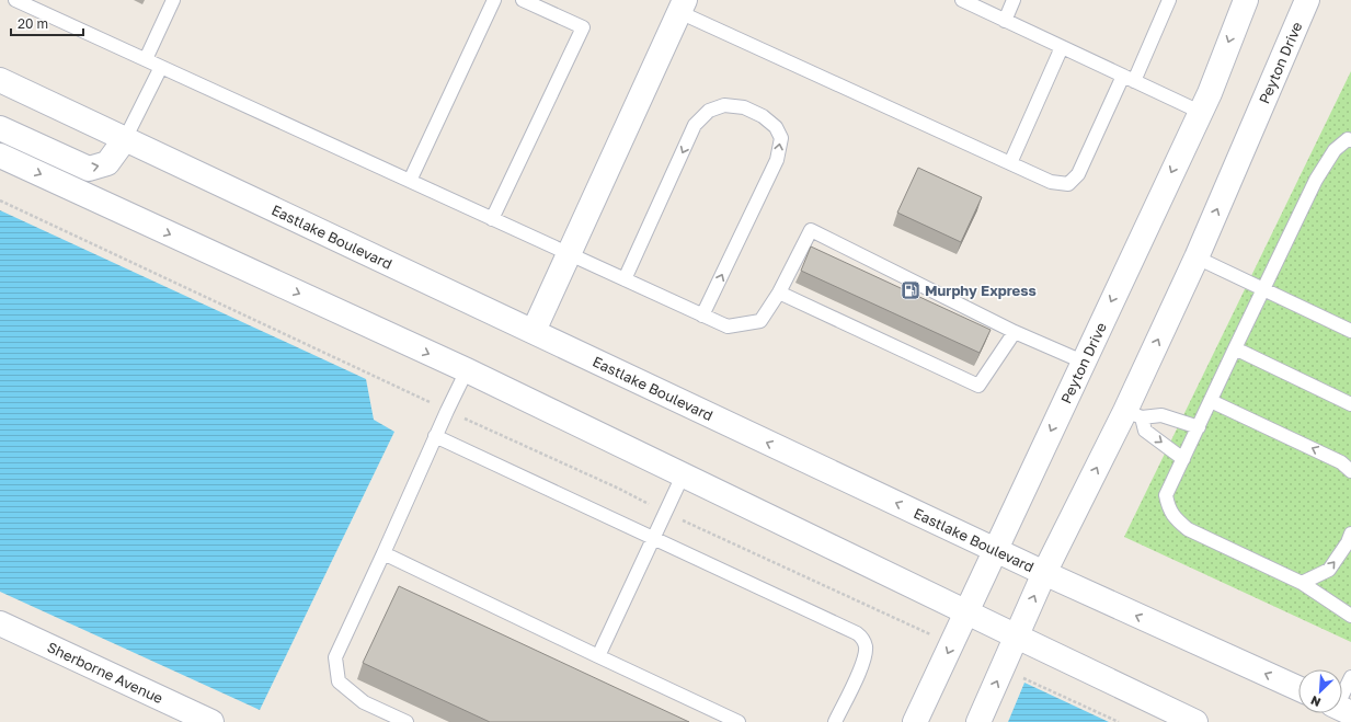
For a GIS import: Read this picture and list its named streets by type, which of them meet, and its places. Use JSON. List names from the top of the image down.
{
  "streets": {
    "main road": ["Peyton Drive", "Eastlake Boulevard", "Sherborne Avenue"]
  },
  "crossings": [
    ["Peyton Drive", "Eastlake Boulevard"]
  ],
  "places": {
    "fuel station": ["Murphy Express"]
  },
  "scale_bar": "20 m",
  "north": "bottom left"
}
